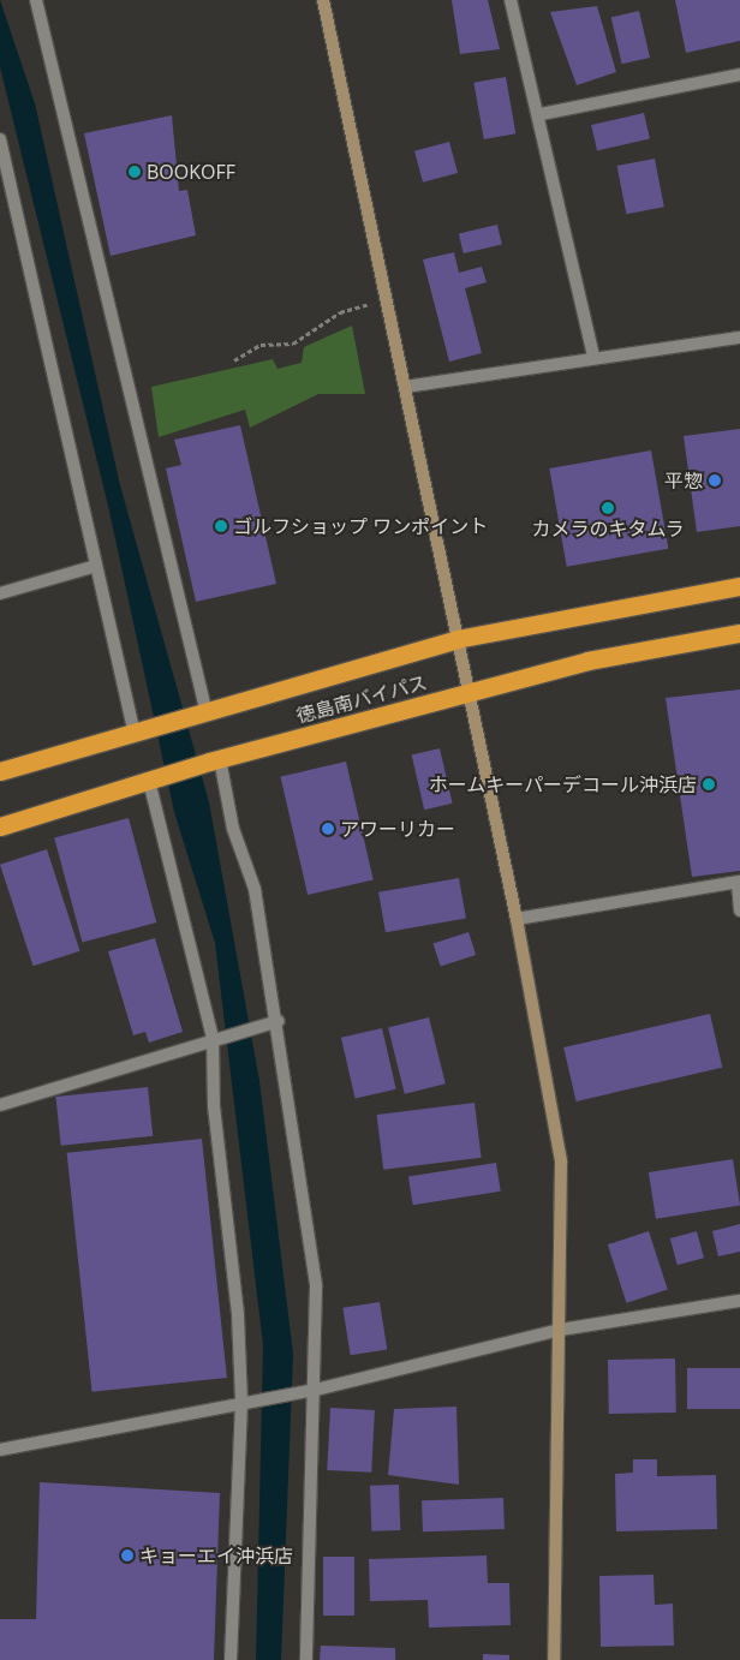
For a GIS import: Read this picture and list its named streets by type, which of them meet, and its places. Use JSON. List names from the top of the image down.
{
  "streets": {
    "highway": ["徳島南バイパス"]
  },
  "places": [
    "BOOKOFF",
    "平惣",
    "カメラのキタムラ",
    "ゴルフショップ ワンポイント",
    "ホームキーパーデコール沖浜店",
    "アワーリカー",
    "キョーエイ沖浜店"
  ]
}
